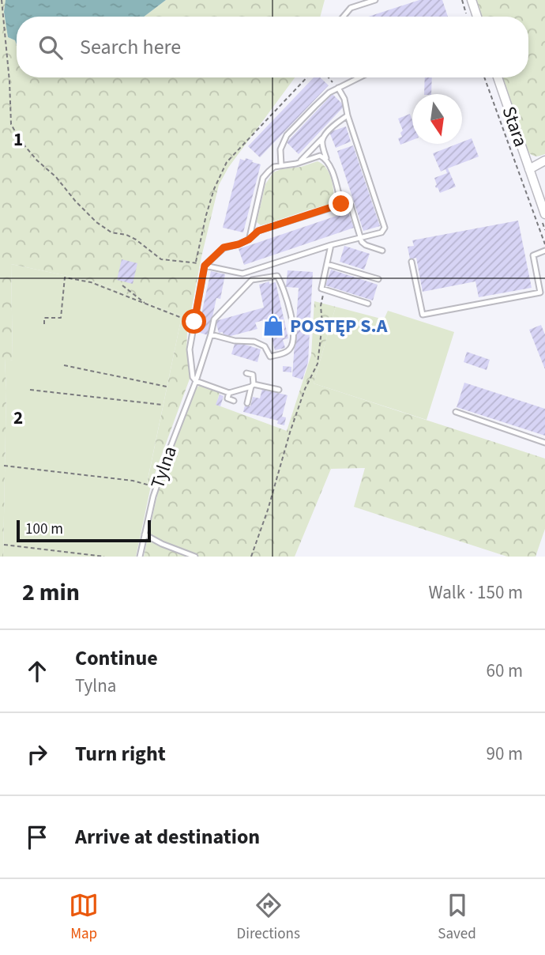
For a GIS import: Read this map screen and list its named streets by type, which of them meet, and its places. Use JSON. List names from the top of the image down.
{
  "streets": {
    "street": ["Stara"],
    "lane": ["Tylna"]
  },
  "places": {
    "shop": ["POSTĘP S.A"]
  },
  "scale_bar": "100 m",
  "north": "bottom",
  "page": {
    "search": "Search here",
    "scale": "100 m",
    "heading": ["2 min", "Walk · 150 m"],
    "list": [
      ["Continue", "Tylna", "60 m"],
      ["Turn right", "90 m"],
      "Arrive at destination"
    ],
    "nav": ["Map", "Directions", "Saved"]
  },
  "grid": {
    "rows": ["1", "2"]
  }
}
